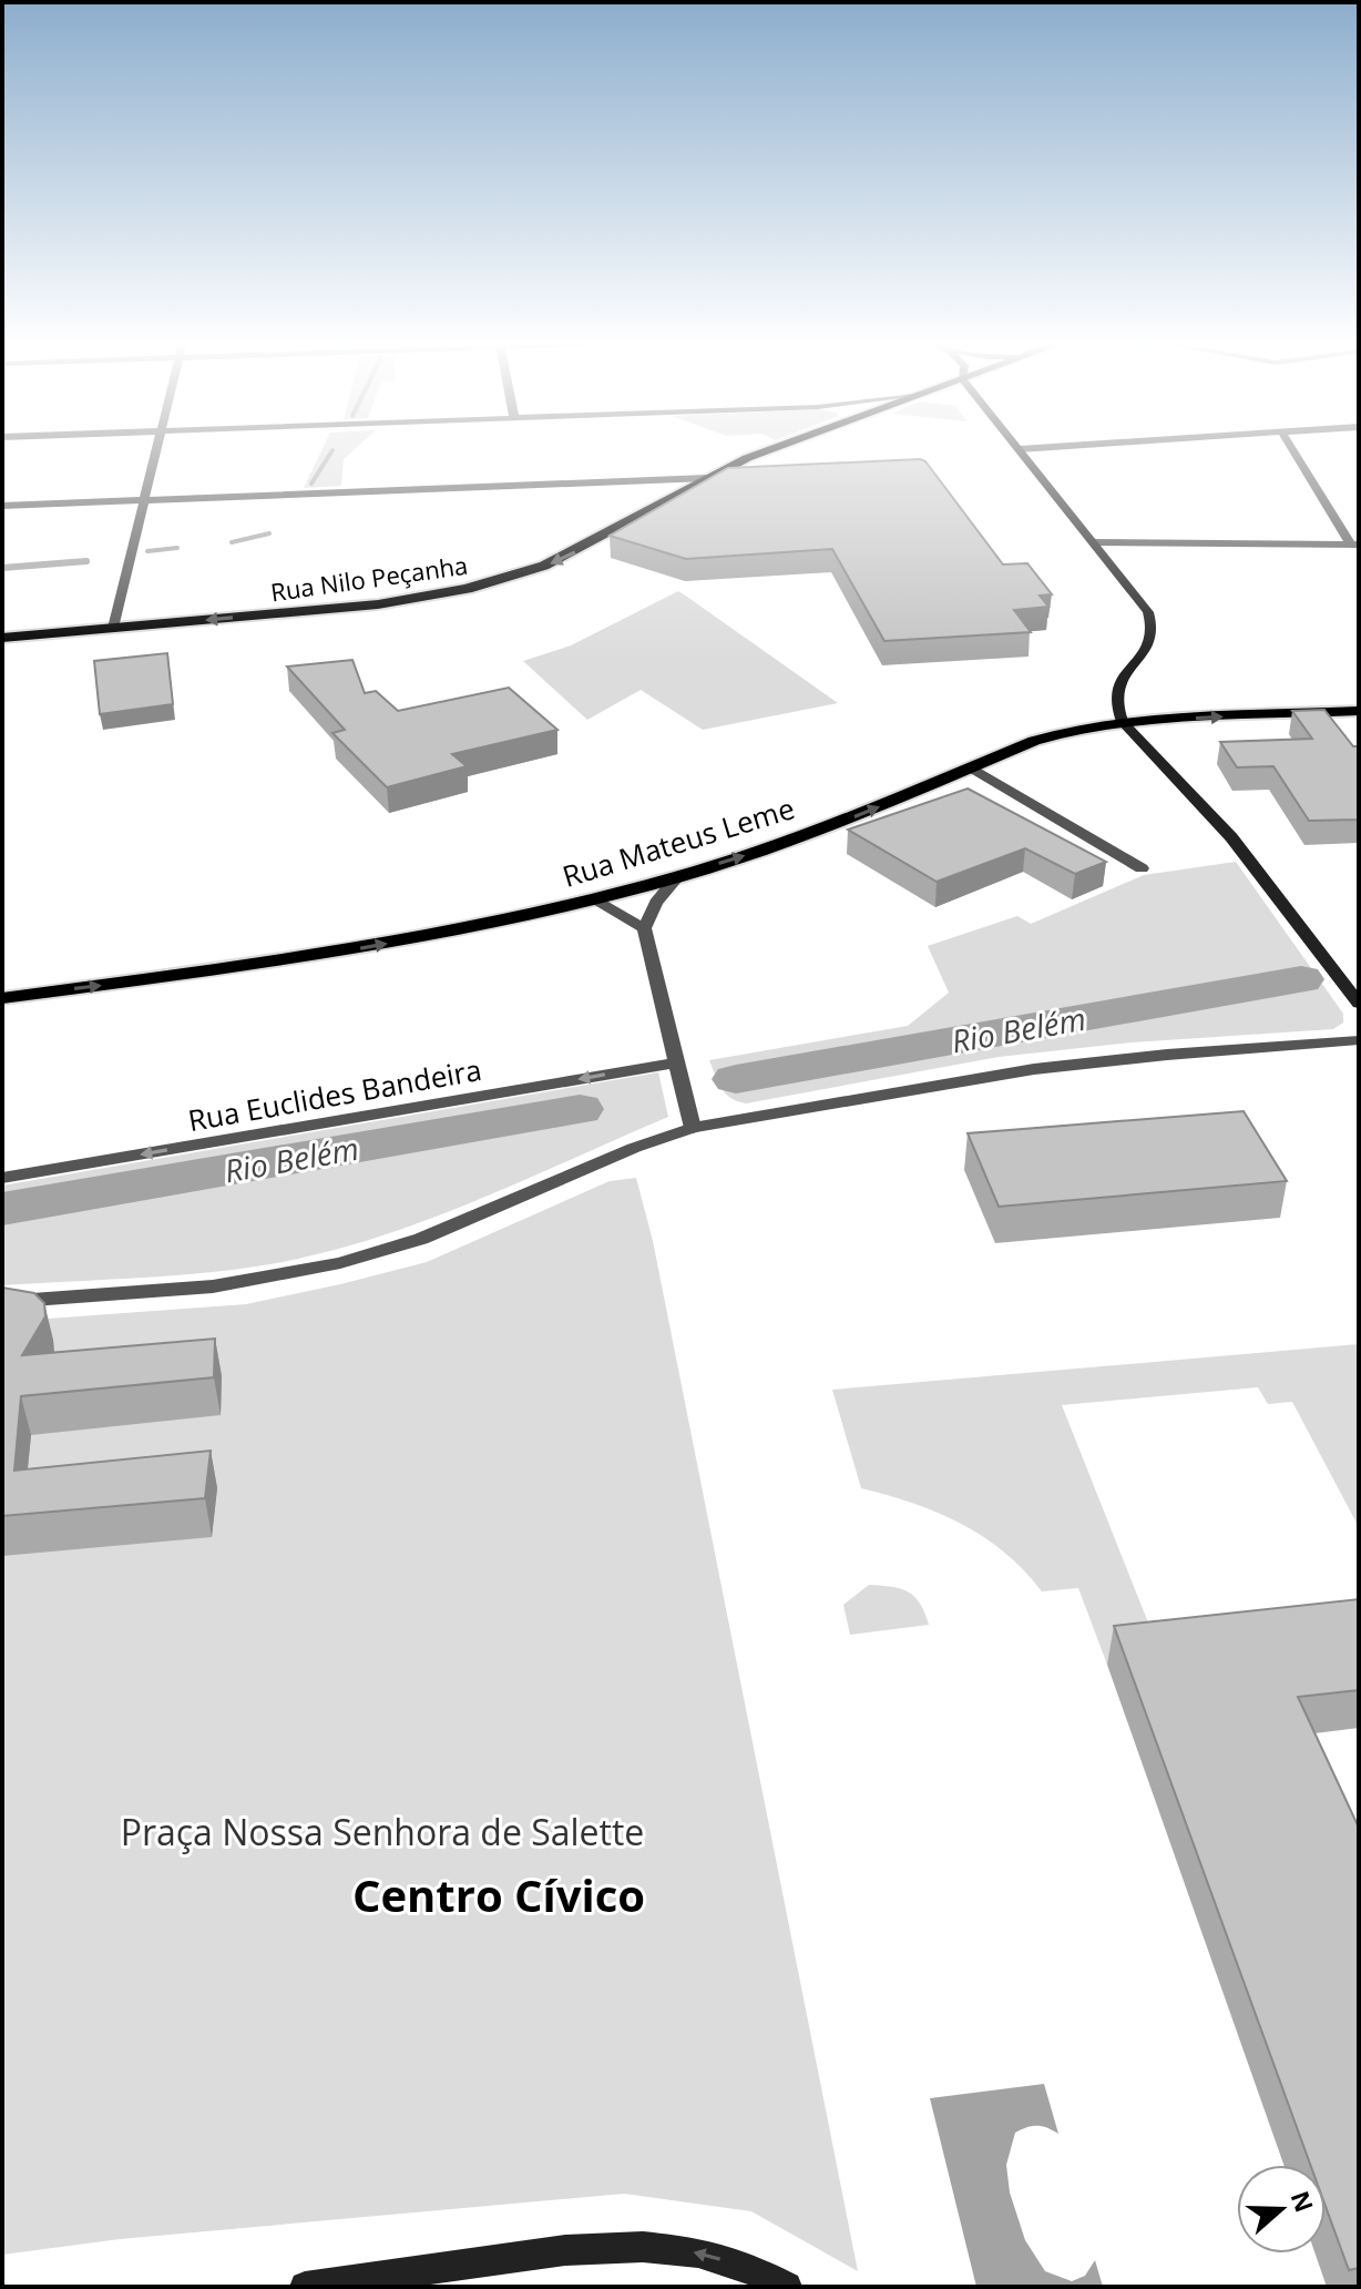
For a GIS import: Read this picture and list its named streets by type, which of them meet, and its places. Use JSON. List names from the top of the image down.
{
  "streets": {
    "main road": ["Rua Nilo Peçanha", "Rua Mateus Leme"],
    "street": ["Rua Euclides Bandeira"]
  },
  "one_way": ["Rua Nilo Peçanha", "Rua Mateus Leme"],
  "districts": ["Centro Cívico"],
  "water": ["Rio Belém"],
  "parks": ["Praça Nossa Senhora de Salette"],
  "north": "right"
}
